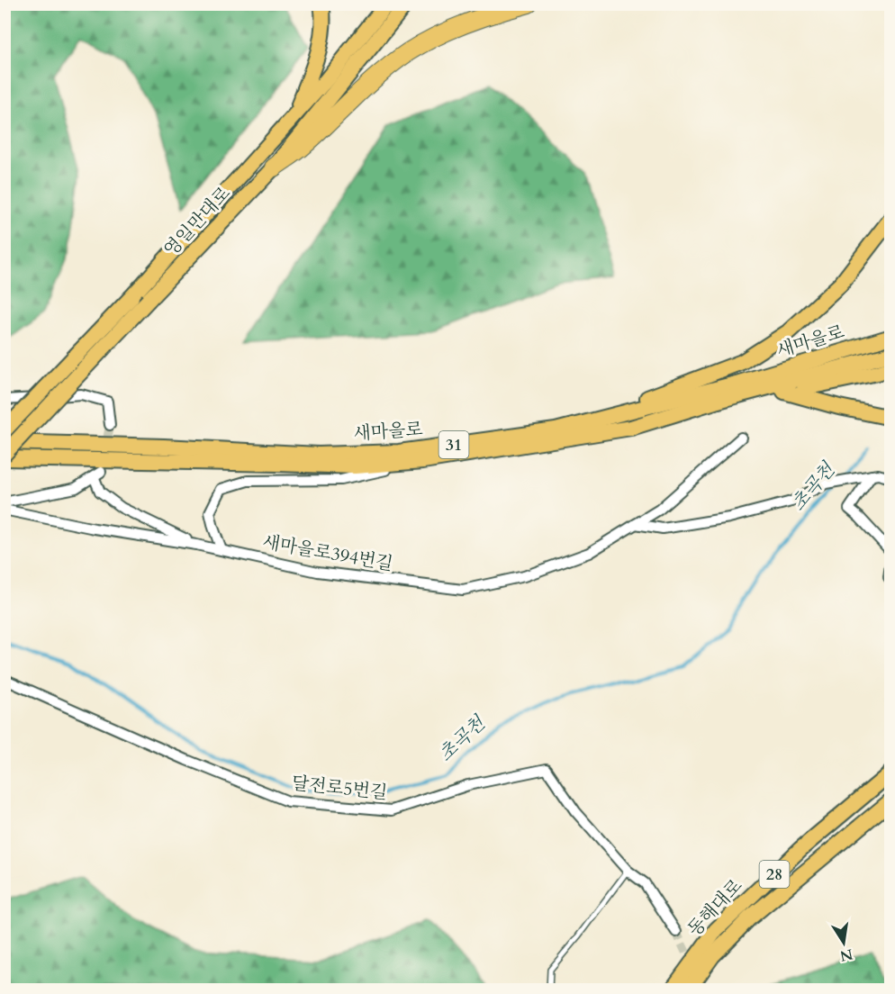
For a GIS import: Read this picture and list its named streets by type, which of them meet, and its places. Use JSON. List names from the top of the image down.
{
  "streets": {
    "main road": [
      "영일만대로",
      "새마을로",
      "31",
      "28",
      "동해대로"
    ],
    "street": ["새마을로394번길", "달전로5번길"]
  },
  "crossings": [
    ["영일만대로", "새마을로"]
  ],
  "water": ["초곡천"],
  "north": "bottom"
}
